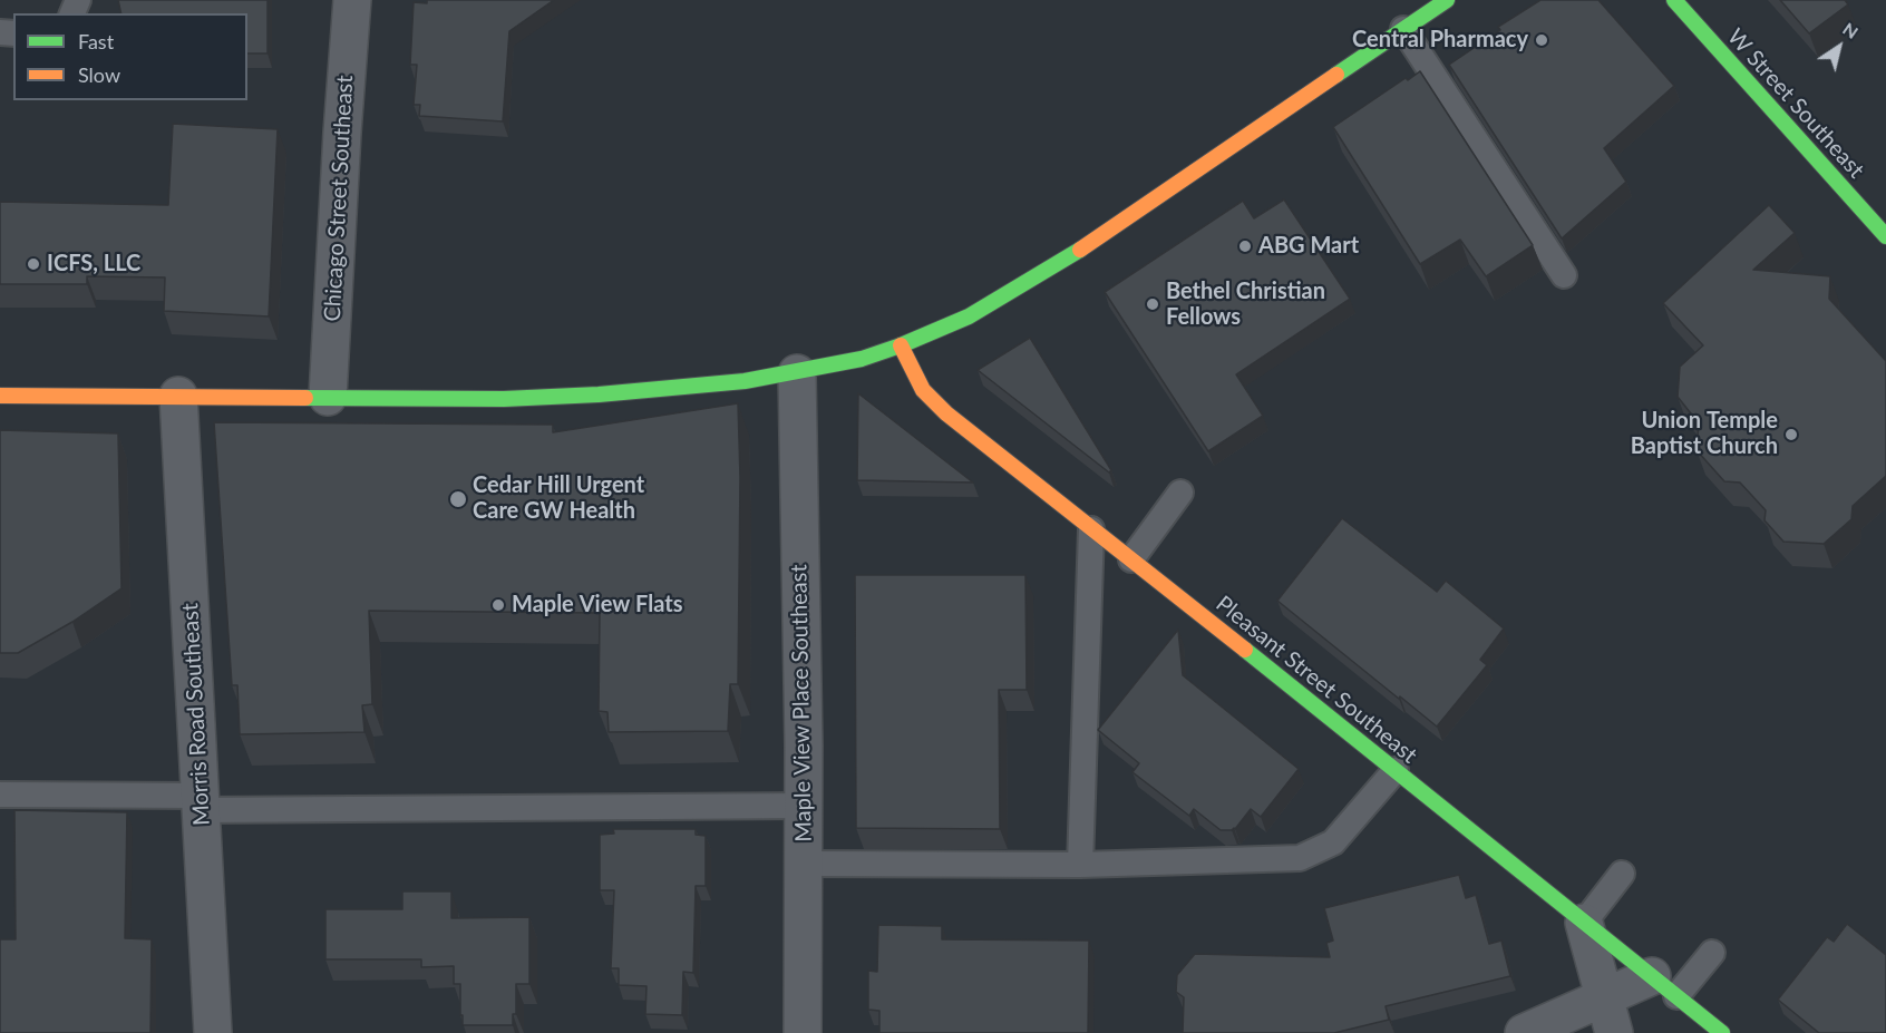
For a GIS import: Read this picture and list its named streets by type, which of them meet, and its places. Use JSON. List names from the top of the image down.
{
  "streets": {
    "main road": ["W Street Southeast", "Pleasant Street Southeast"],
    "street": ["Chicago Street Southeast", "Maple View Place Southeast", "Morris Road Southeast"]
  },
  "places": [
    "Central Pharmacy",
    "ABG Mart",
    "ICFS, LLC",
    "Bethel Christian Fellows",
    "Union Temple Baptist Church",
    "Cedar Hill Urgent Care GW Health",
    "Maple View Flats"
  ],
  "legend": ["Fast", "Slow"],
  "north": "top right"
}
